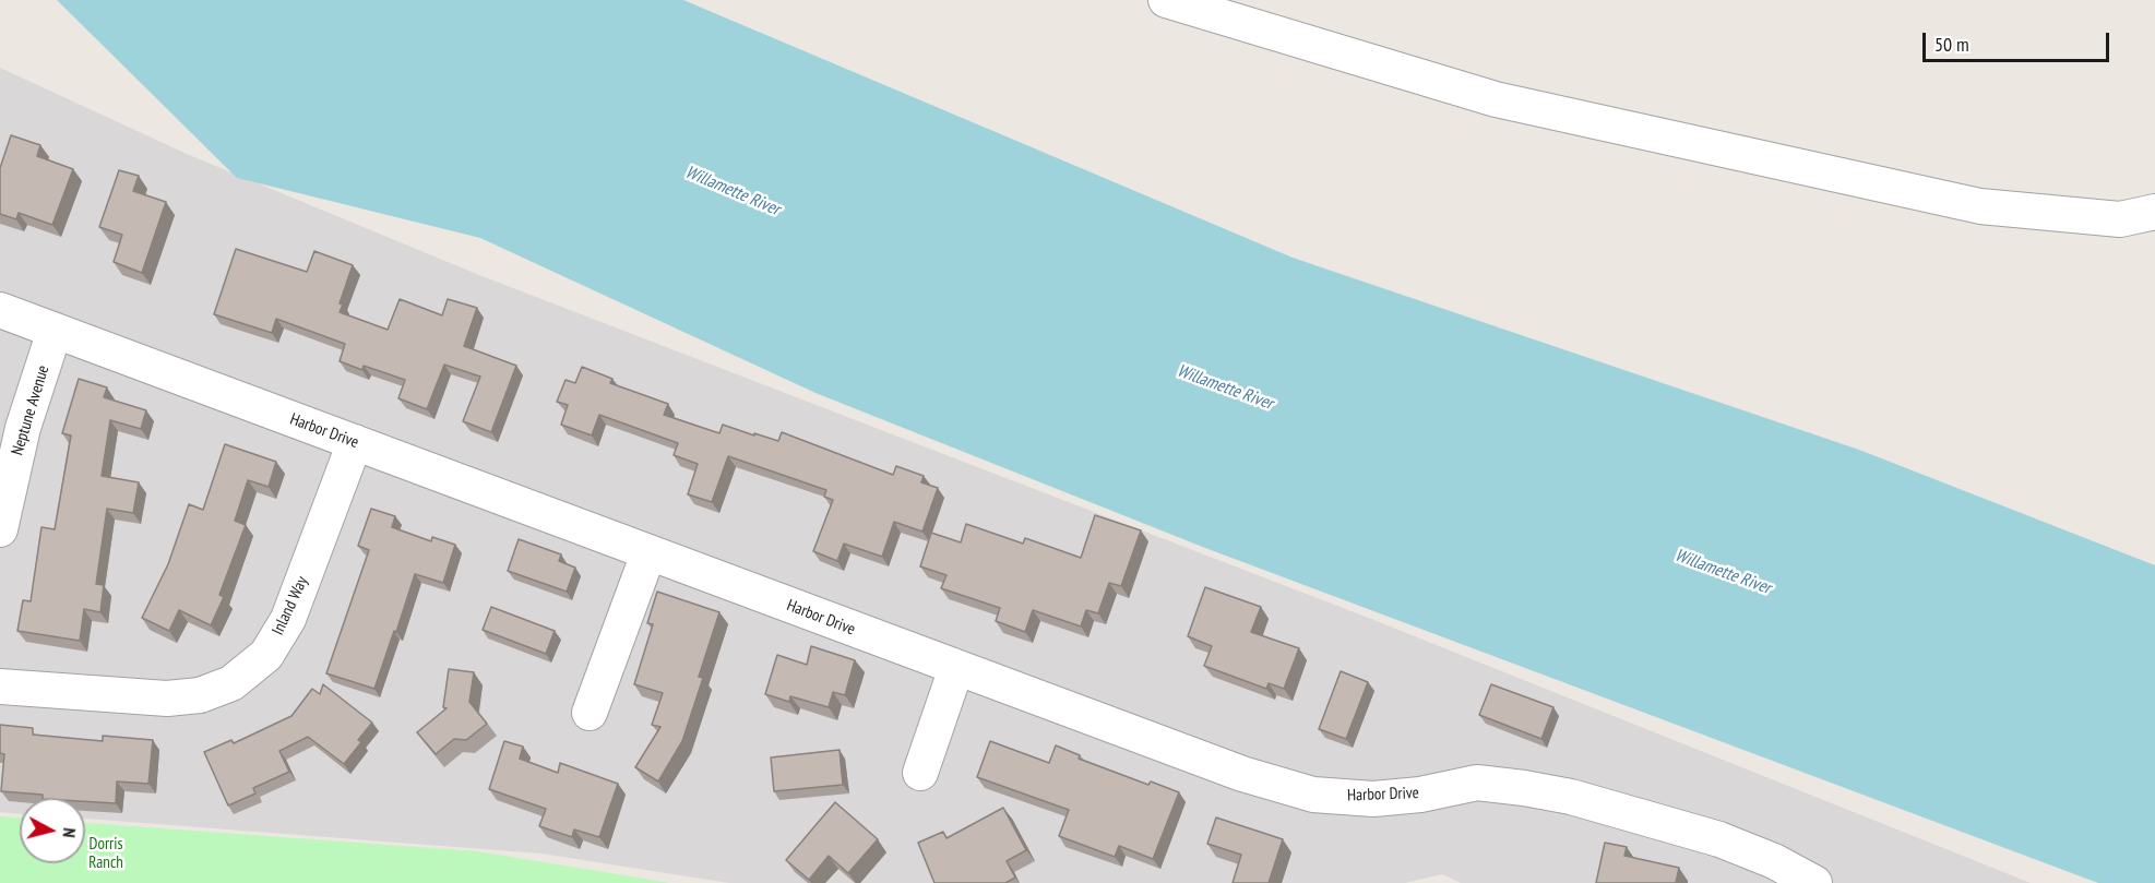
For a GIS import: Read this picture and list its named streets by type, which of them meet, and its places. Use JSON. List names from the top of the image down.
{
  "streets": {
    "street": ["Neptune Avenue", "Harbor Drive", "Inland Way"]
  },
  "crossings": [
    ["Neptune Avenue", "Harbor Drive"],
    ["Harbor Drive", "Inland Way"]
  ],
  "water": ["Willamette River"],
  "parks": ["Dorris Ranch"],
  "scale_bar": "50 m",
  "north": "right"
}
